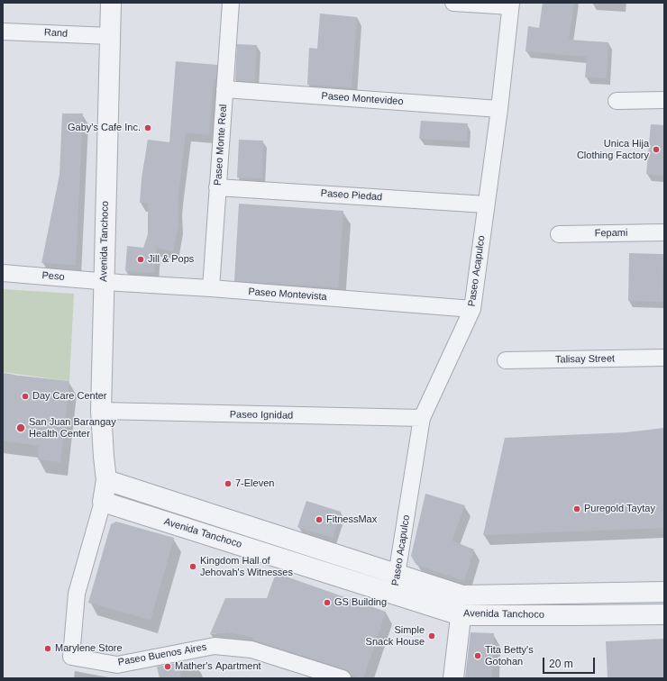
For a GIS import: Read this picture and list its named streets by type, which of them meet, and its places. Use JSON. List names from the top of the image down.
{
  "streets": {
    "street": [
      "Rand",
      "Paseo Montevideo",
      "Paseo Monte Real",
      "Paseo Piedad",
      "Fepami",
      "Avenida Tanchoco",
      "Paseo Acapulco",
      "Peso",
      "Paseo Montevista",
      "Talisay Street",
      "Paseo Ignidad",
      "Paseo Buenos Aires"
    ]
  },
  "crossings": [
    ["Rand", "Avenida Tanchoco"],
    ["Paseo Montevideo", "Paseo Monte Real"],
    ["Paseo Montevideo", "Paseo Acapulco"],
    ["Paseo Monte Real", "Paseo Piedad"],
    ["Paseo Monte Real", "Paseo Montevista"],
    ["Paseo Piedad", "Paseo Acapulco"],
    ["Avenida Tanchoco", "Paseo Acapulco"],
    ["Avenida Tanchoco", "Peso"],
    ["Avenida Tanchoco", "Paseo Montevista"],
    ["Avenida Tanchoco", "Paseo Ignidad"],
    ["Avenida Tanchoco", "Paseo Buenos Aires"],
    ["Paseo Acapulco", "Paseo Montevista"],
    ["Paseo Acapulco", "Paseo Ignidad"],
    ["Peso", "Paseo Montevista"]
  ],
  "places": [
    "Gaby's Cafe Inc.",
    "Unica Hija Clothing Factory",
    "Jill & Pops",
    "Day Care Center",
    "San Juan Barangay Health Center",
    "7-Eleven",
    "Puregold Taytay",
    "FitnessMax",
    "Kingdom Hall of Jehovah's Witnesses",
    "GS Building",
    "Simple Snack House",
    "Marylene Store",
    "Tita Betty's Gotohan",
    "Mather's Apartment"
  ],
  "scale_bar": "20 m"
}
